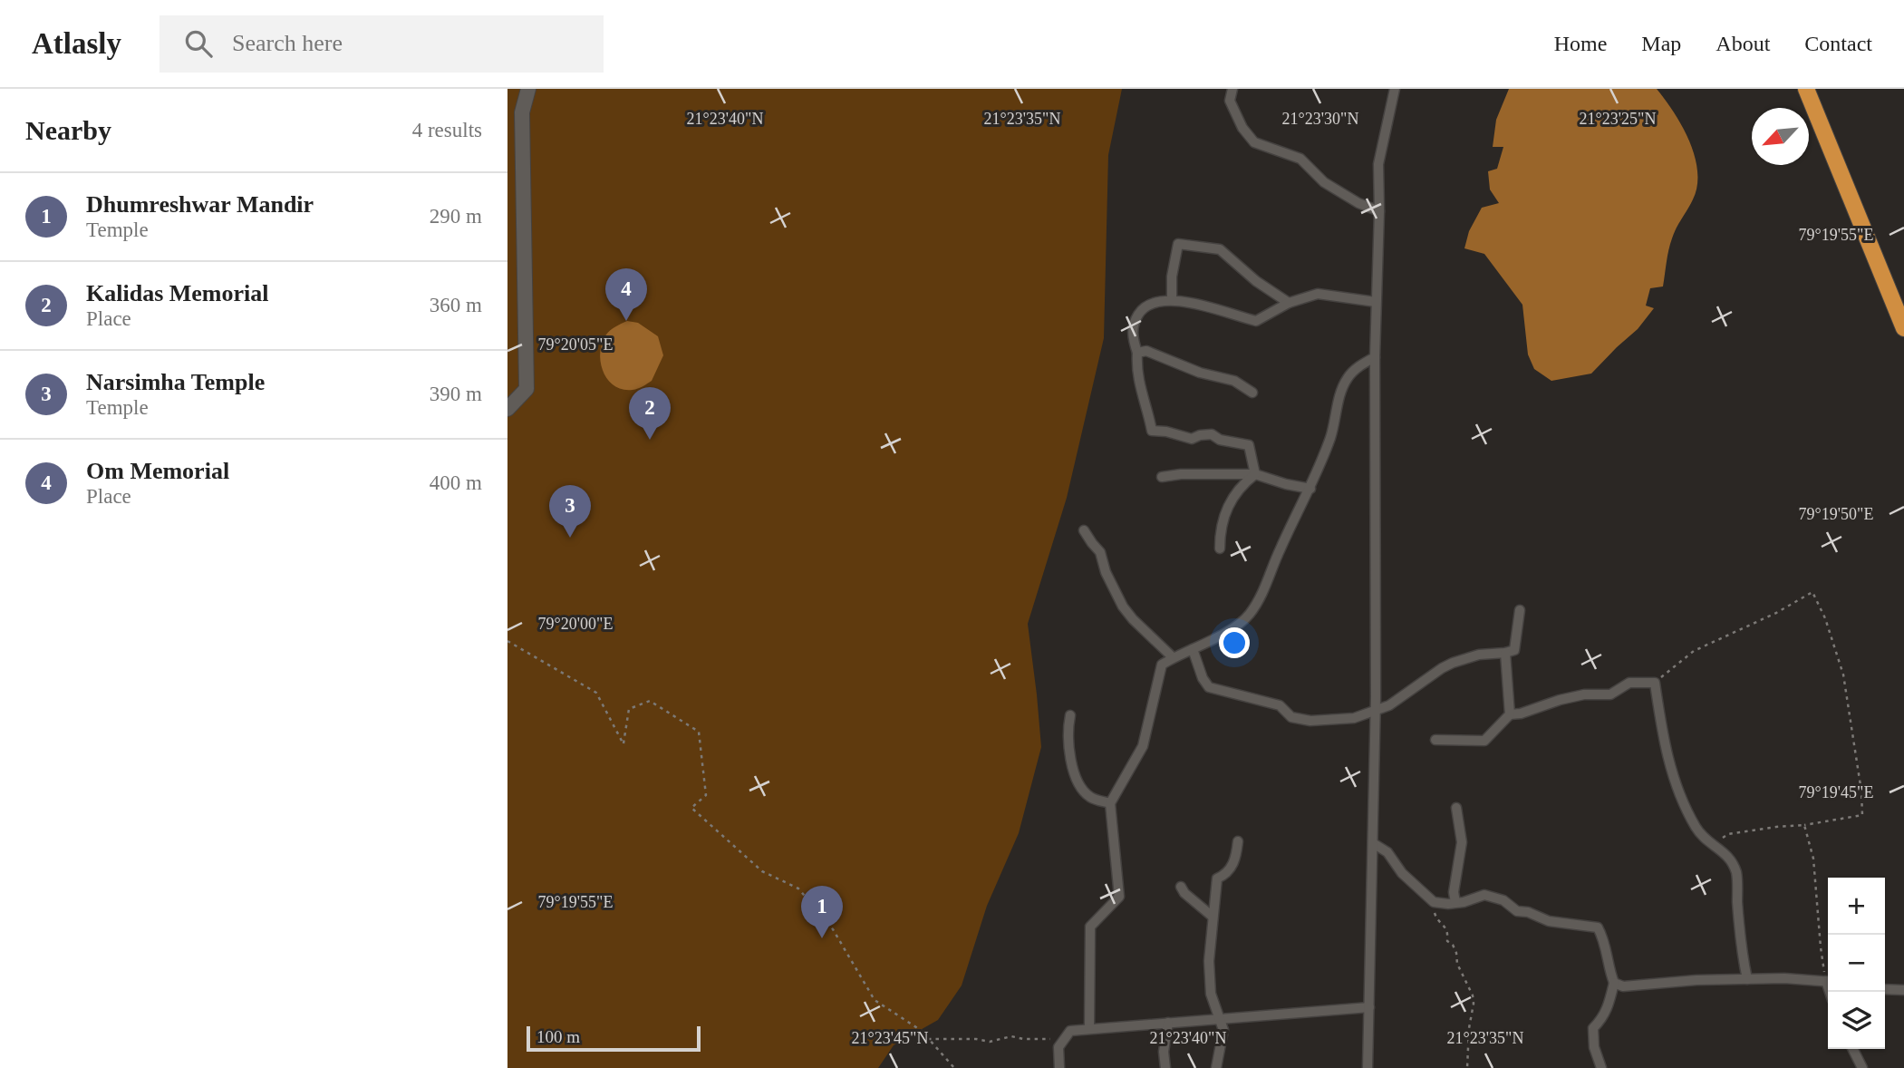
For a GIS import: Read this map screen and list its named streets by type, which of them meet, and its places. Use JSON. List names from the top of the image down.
{
  "scale_bar": "100 m",
  "north": "bottom left",
  "page": {
    "header": "Atlasly",
    "search": "Search here",
    "nav": [
      "Home",
      "Map",
      "About",
      "Contact"
    ],
    "heading": ["Nearby", "4 results"],
    "list": [
      {
        "mark": "1",
        "name": "Dhumreshwar Mandir",
        "note": "Temple",
        "value": "290 m"
      },
      {
        "mark": "2",
        "name": "Kalidas Memorial",
        "note": "Place",
        "value": "360 m"
      },
      {
        "mark": "3",
        "name": "Narsimha Temple",
        "note": "Temple",
        "value": "390 m"
      },
      {
        "mark": "4",
        "name": "Om Memorial",
        "note": "Place",
        "value": "400 m"
      }
    ],
    "pins": [
      "4",
      "2",
      "3",
      "1"
    ],
    "map_buttons": ["+", "−"],
    "scale": "100 m"
  },
  "coordinates": [
    "21°23'30\"N",
    "21°23'25\"N",
    "21°23'40\"N",
    "21°23'35\"N",
    "79°19'55\"E",
    "79°20'05\"E",
    "79°19'50\"E",
    "79°20'00\"E",
    "79°19'45\"E",
    "21°23'45\"N"
  ]
}
